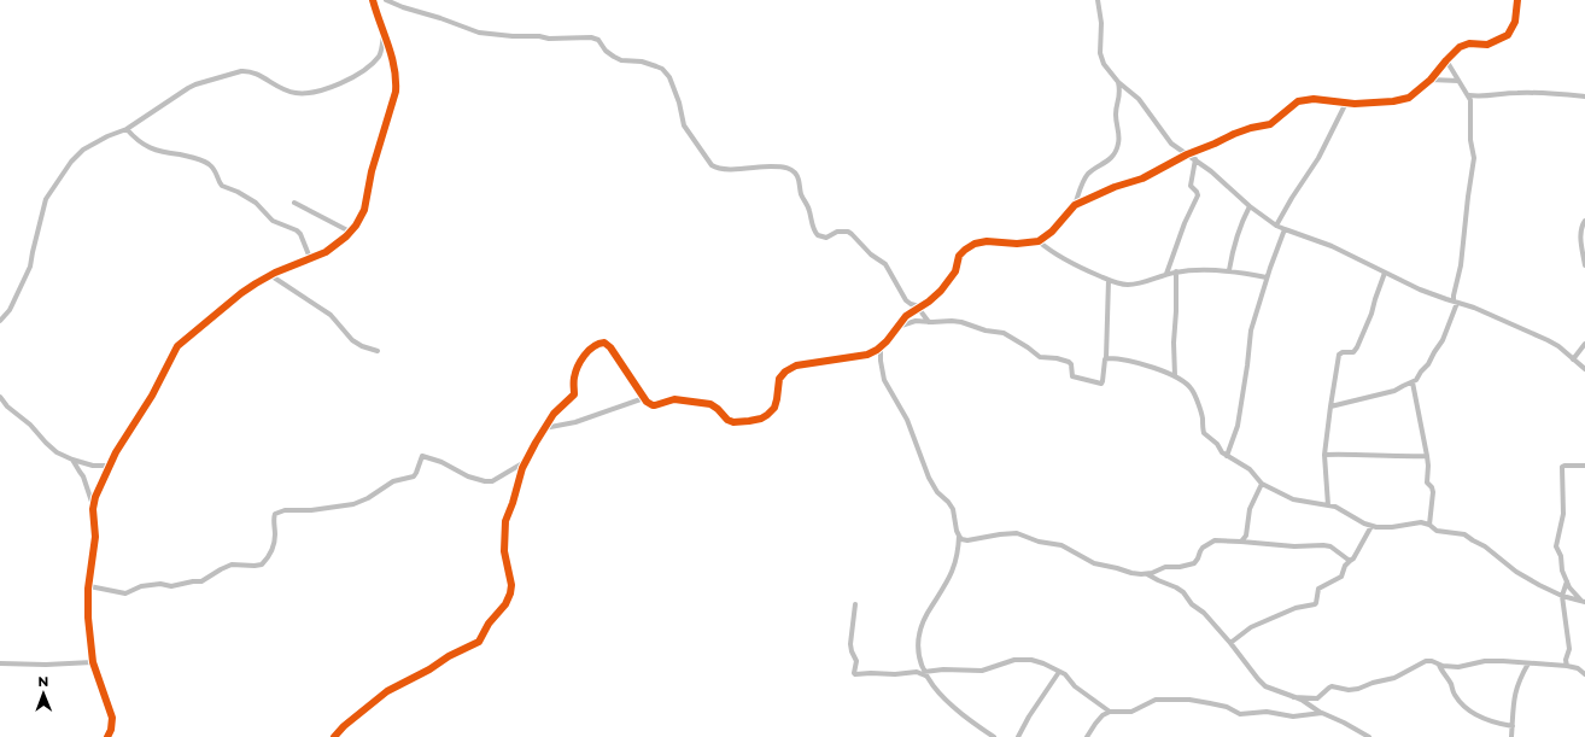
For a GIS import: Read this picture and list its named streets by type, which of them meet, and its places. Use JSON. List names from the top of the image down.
{
  "north": "top"
}
